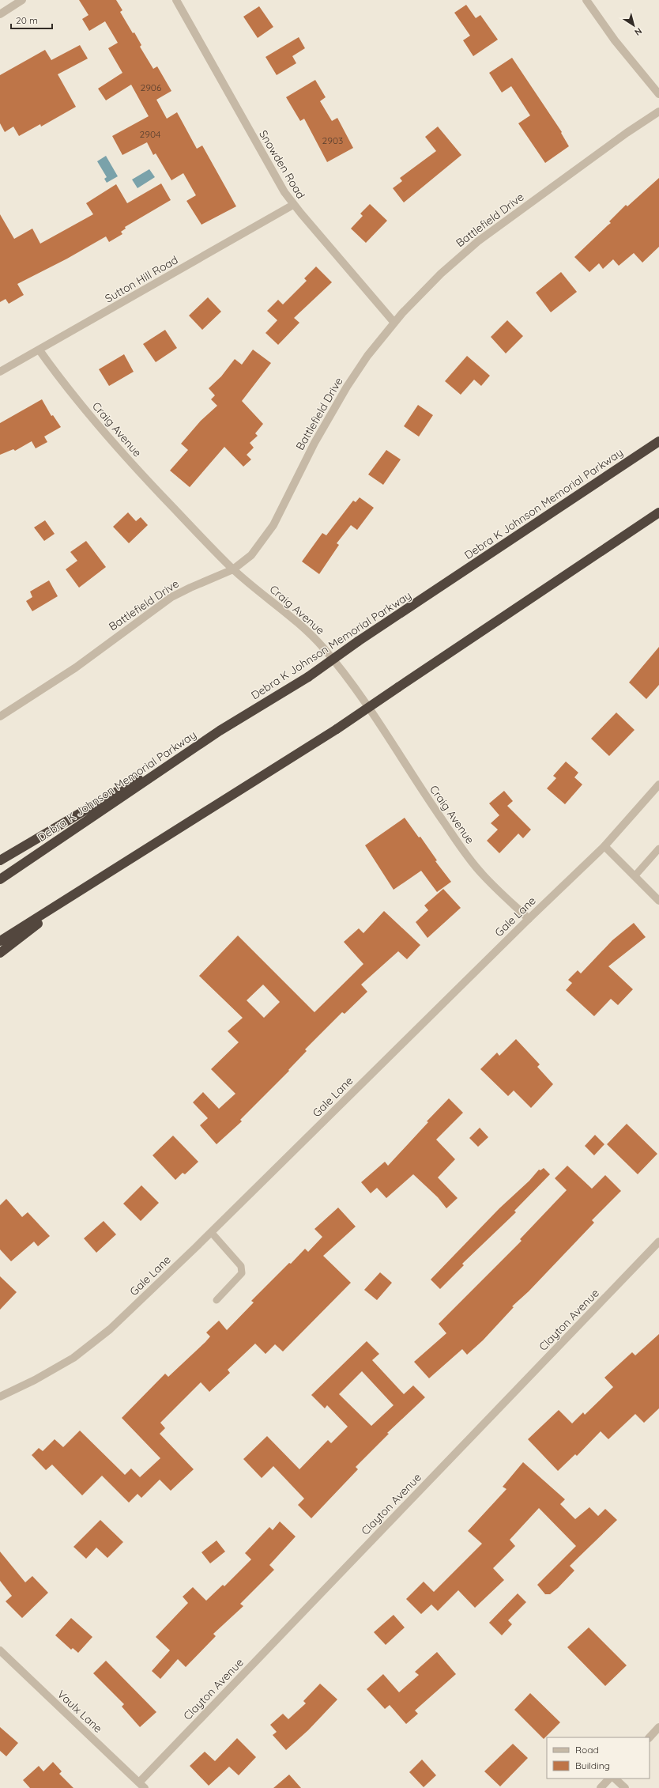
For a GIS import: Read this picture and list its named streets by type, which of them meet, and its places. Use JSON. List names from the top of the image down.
{
  "streets": {
    "highway": ["Debra K Johnson Memorial Parkway"],
    "street": [
      "Snowden Road",
      "Battlefield Drive",
      "Sutton Hill Road",
      "Craig Avenue",
      "Gale Lane",
      "Clayton Avenue",
      "Vaulx Lane"
    ]
  },
  "crossings": [
    ["Snowden Road", "Battlefield Drive"],
    ["Snowden Road", "Sutton Hill Road"],
    ["Battlefield Drive", "Craig Avenue"],
    ["Sutton Hill Road", "Craig Avenue"],
    ["Craig Avenue", "Gale Lane"],
    ["Clayton Avenue", "Vaulx Lane"]
  ],
  "house_numbers": ["2906", "2904", "2903"],
  "legend": ["Road", "Building"],
  "scale_bar": "20 m",
  "north": "bottom right"
}
